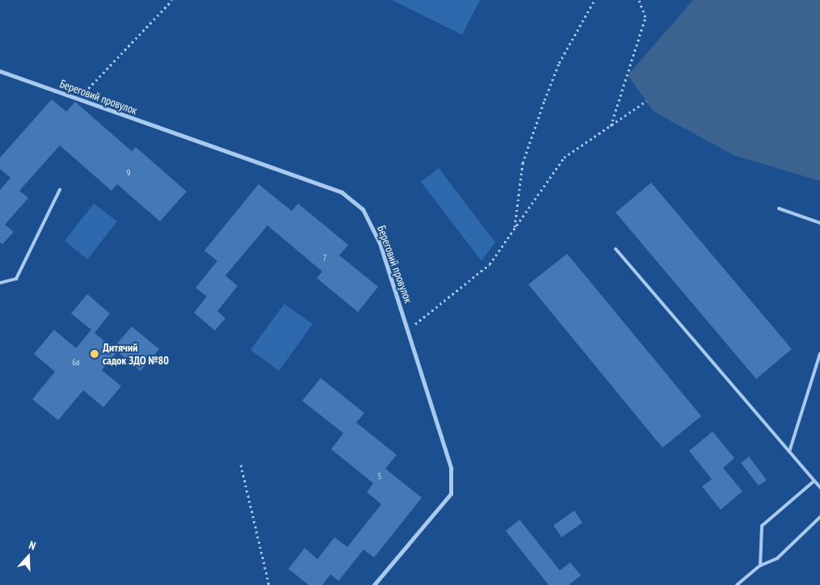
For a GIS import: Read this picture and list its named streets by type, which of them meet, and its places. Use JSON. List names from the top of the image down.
{
  "streets": {
    "street": ["Береговий провулок"]
  },
  "places": ["Дитячий садок ЗДО №80"],
  "house_numbers": [
    "9",
    "7",
    "6а",
    "5"
  ],
  "north": "top"
}
